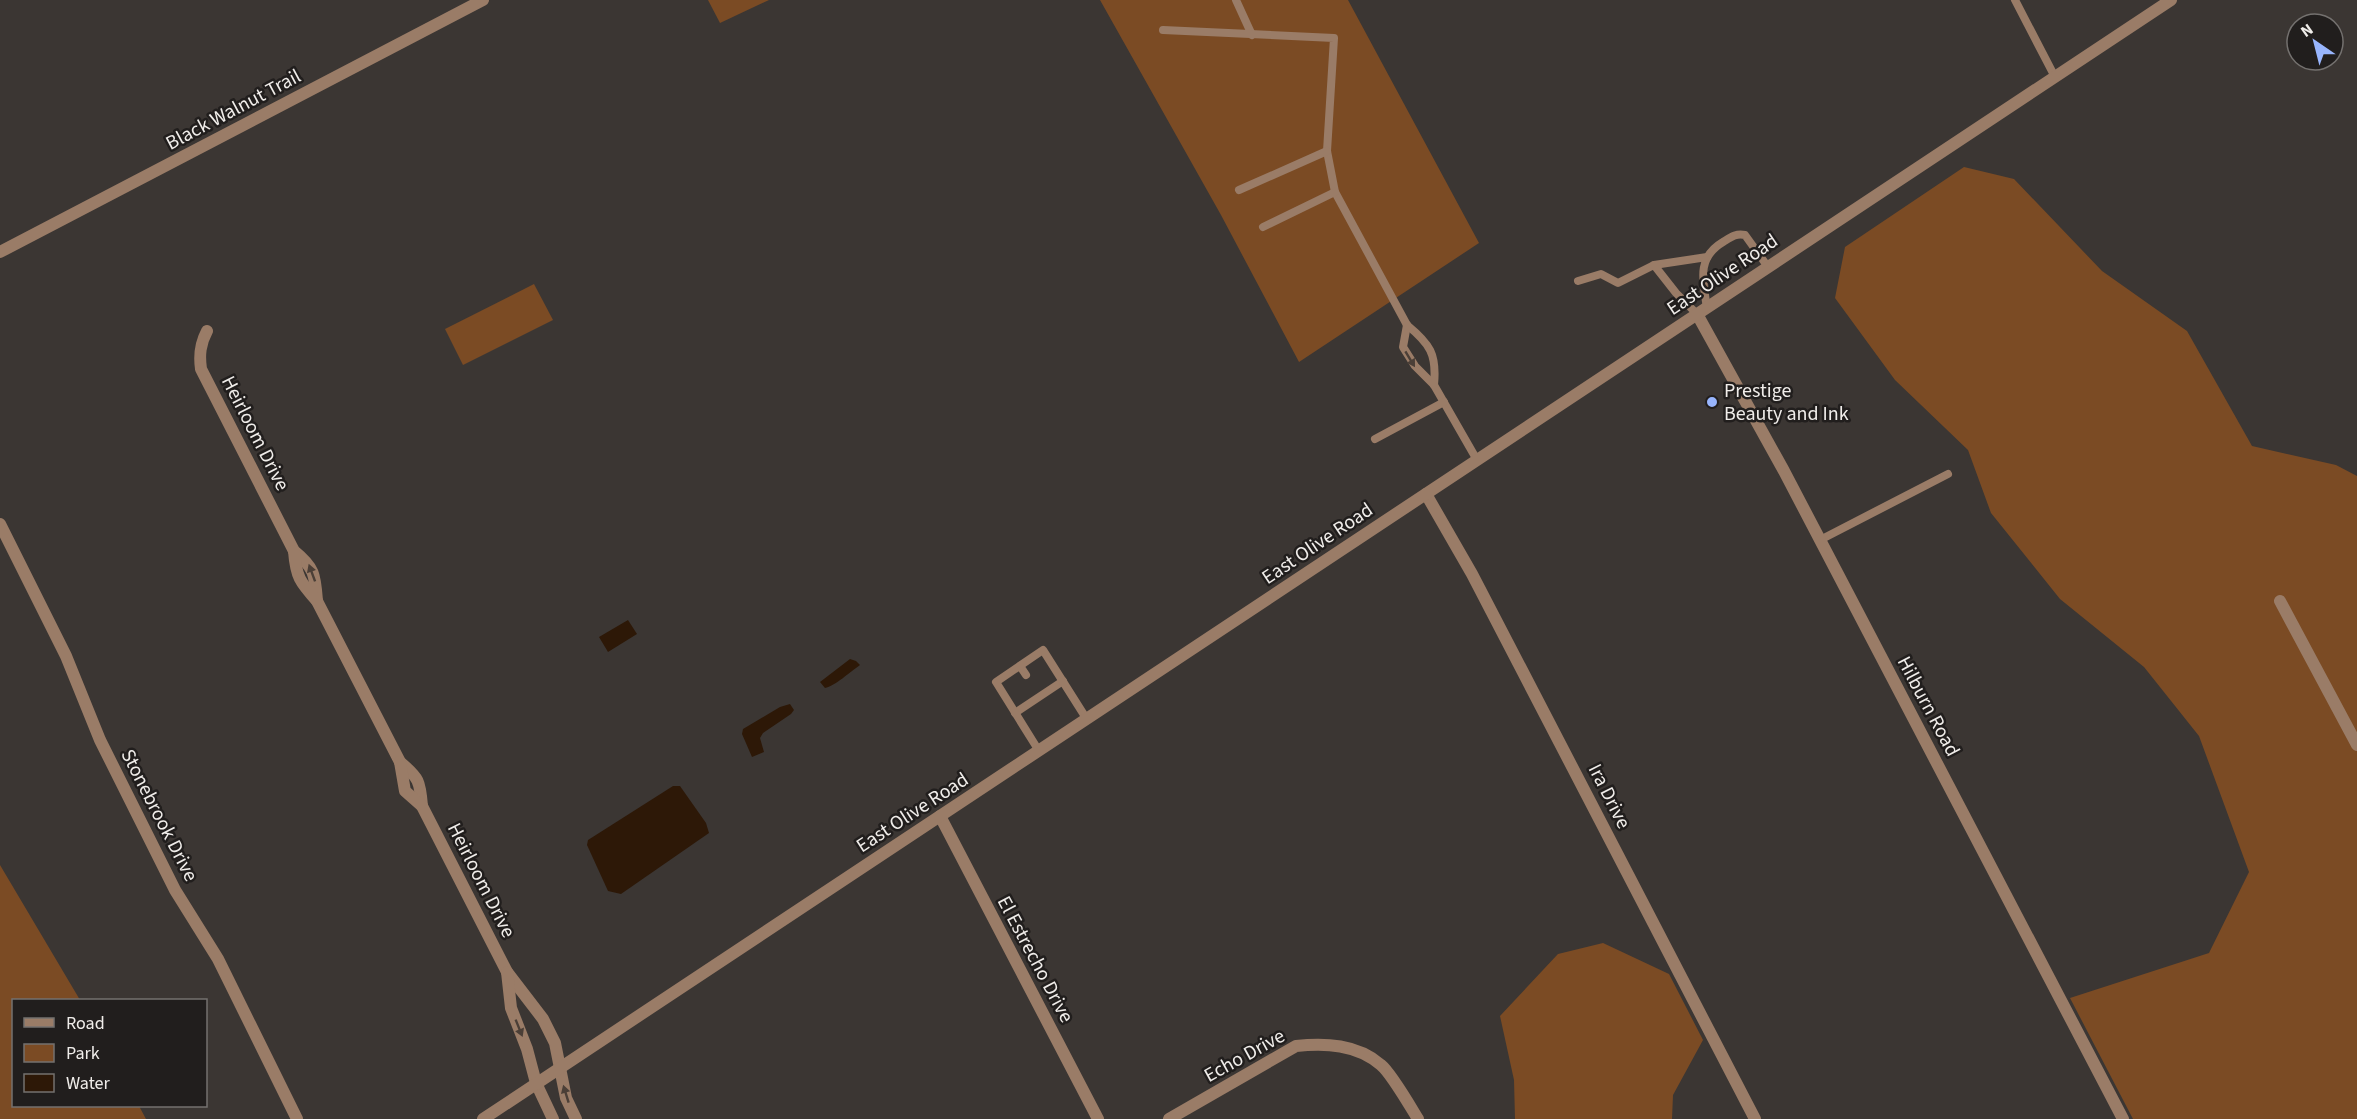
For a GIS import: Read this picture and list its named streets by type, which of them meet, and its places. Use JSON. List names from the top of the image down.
{
  "streets": {
    "street": [
      "Black Walnut Trail",
      "East Olive Road",
      "Heirloom Drive",
      "Hilburn Road",
      "Ira Drive",
      "Stonebrook Drive",
      "El Estrecho Drive",
      "Echo Drive"
    ]
  },
  "crossings": [
    ["East Olive Road", "Heirloom Drive"],
    ["East Olive Road", "Hilburn Road"],
    ["East Olive Road", "Ira Drive"],
    ["East Olive Road", "El Estrecho Drive"]
  ],
  "places": ["Prestige Beauty and Ink"],
  "legend": ["Road", "Park", "Water"],
  "north": "top left"
}
